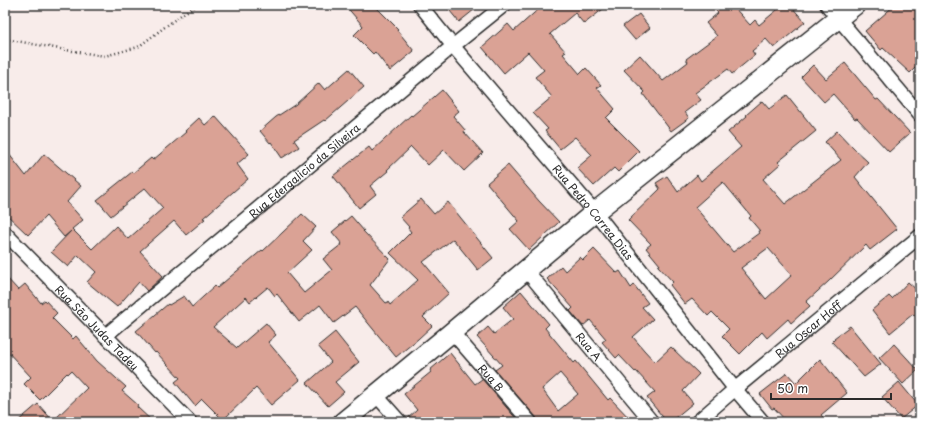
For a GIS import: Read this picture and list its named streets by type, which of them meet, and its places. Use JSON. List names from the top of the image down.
{
  "streets": {
    "street": [
      "Rua Edergalicio da Silveira",
      "Rua Pedro Correa Dias",
      "Rua São Judas Tadeu",
      "Rua Oscar Hoff",
      "Rua A",
      "Rua B"
    ]
  },
  "crossings": [
    ["Rua Edergalicio da Silveira", "Rua Pedro Correa Dias"],
    ["Rua Edergalicio da Silveira", "Rua São Judas Tadeu"],
    ["Rua Pedro Correa Dias", "Rua Oscar Hoff"]
  ],
  "scale_bar": "50 m"
}
